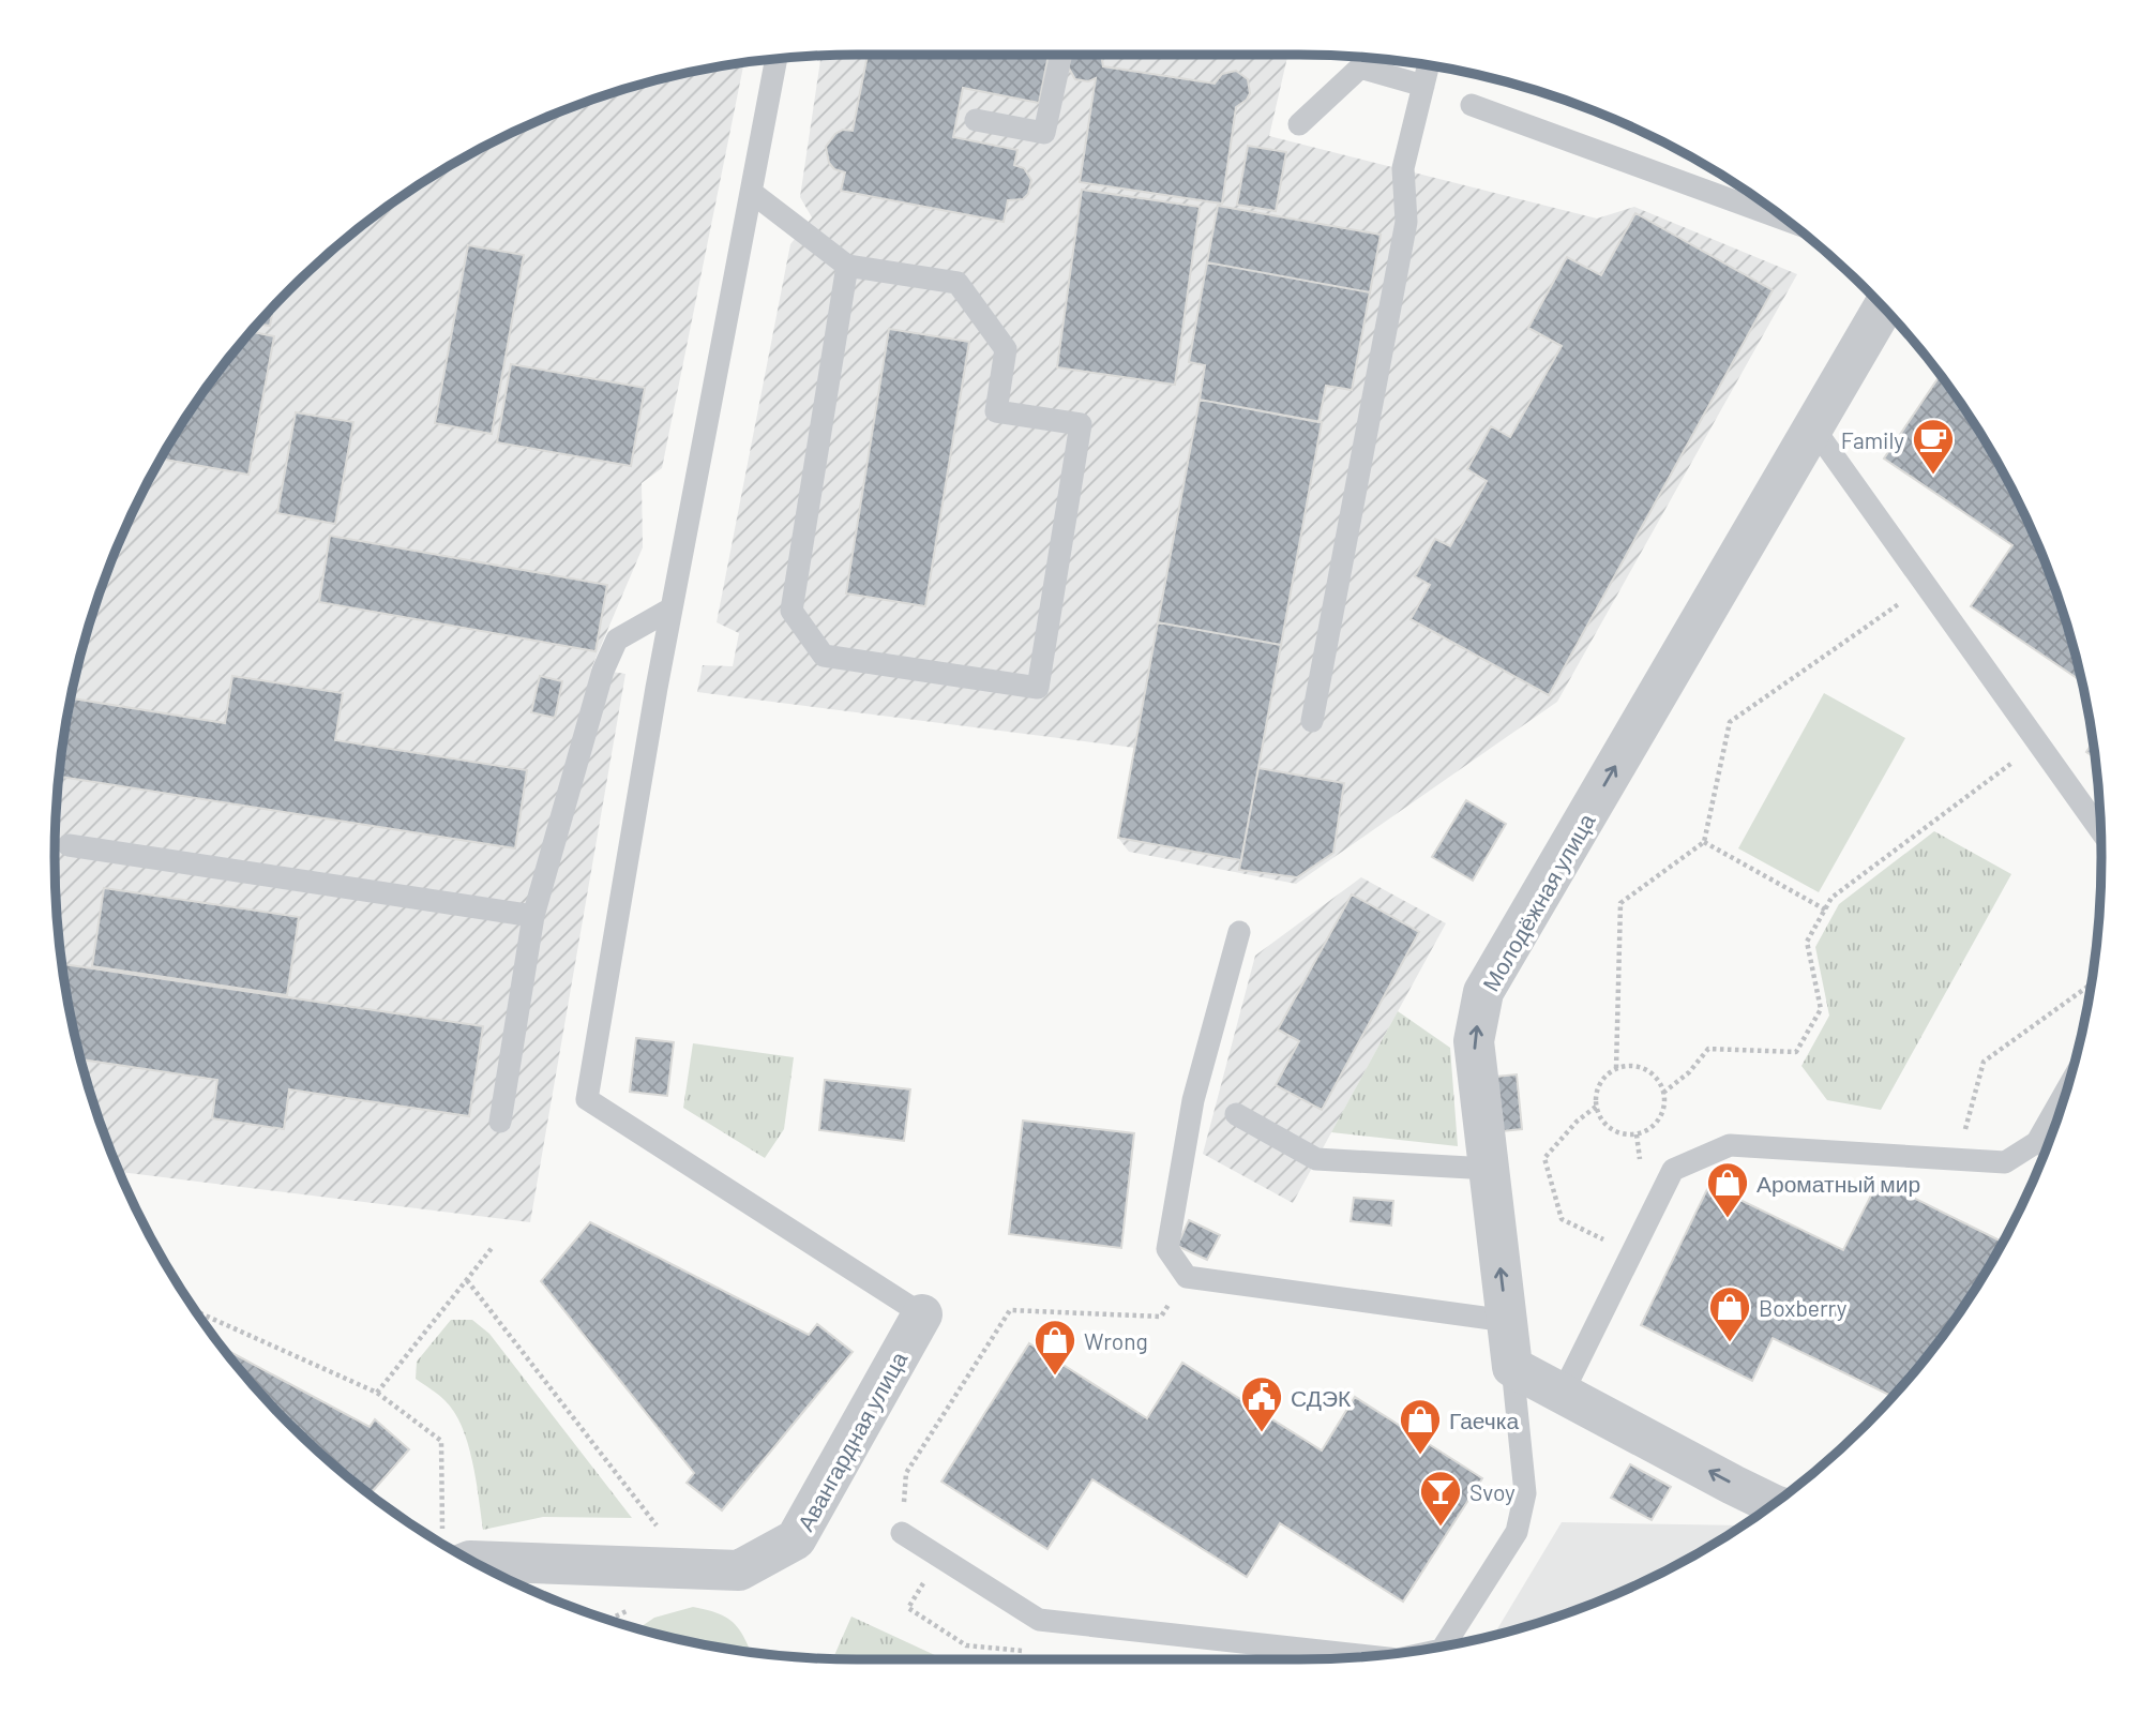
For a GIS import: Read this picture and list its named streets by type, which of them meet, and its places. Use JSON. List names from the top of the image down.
{
  "streets": {
    "street": ["Молодёжная улица", "Авангардная улица"]
  },
  "one_way": ["Молодёжная улица"],
  "places": {
    "cafe": ["Family"],
    "shop": [
      "Ароматный мир",
      "Boxberry",
      "Wrong",
      "Гаечка"
    ],
    "public building": ["СДЭК"],
    "bar": ["Svoy"]
  }
}
